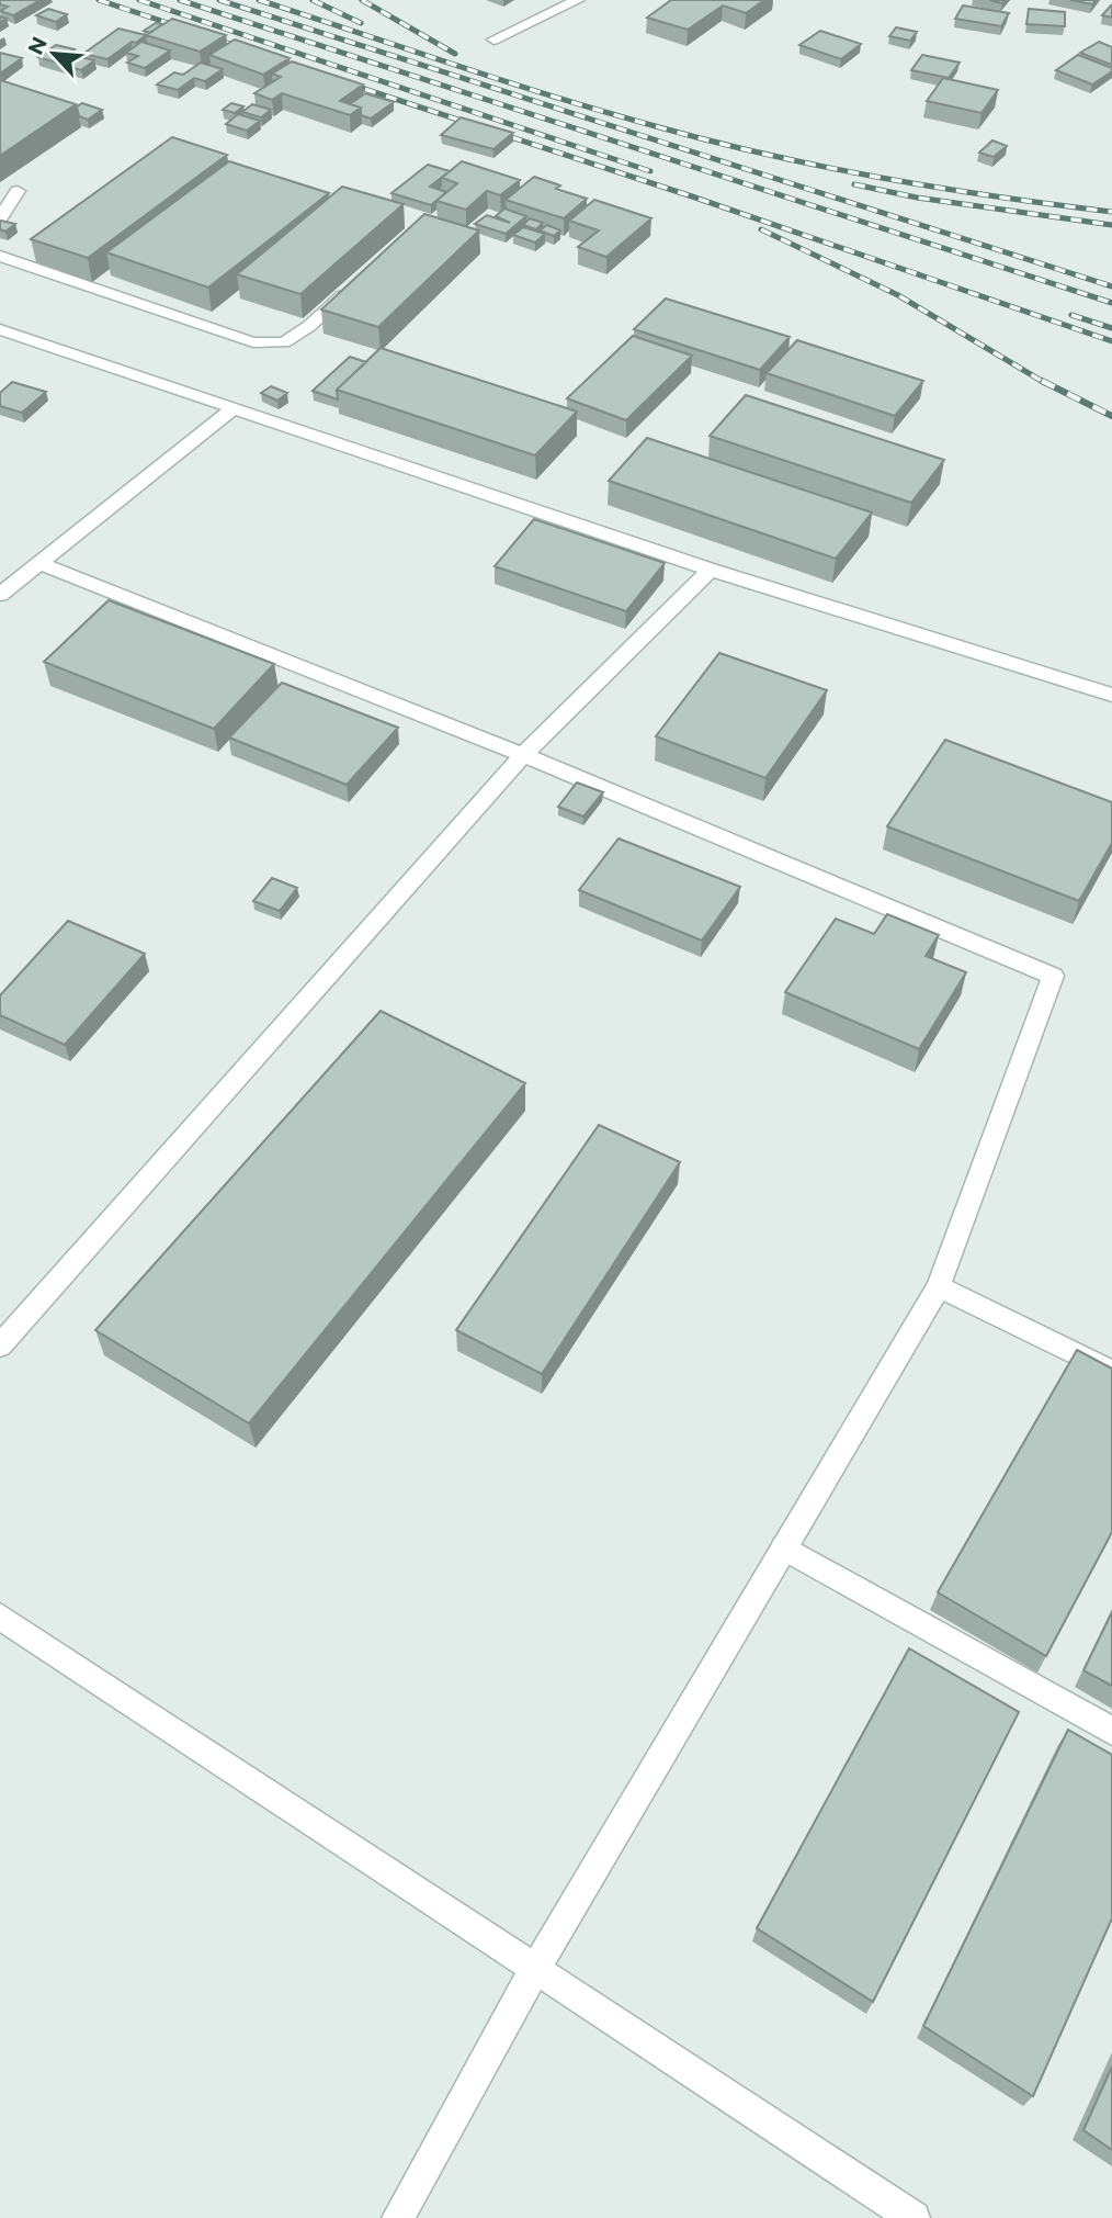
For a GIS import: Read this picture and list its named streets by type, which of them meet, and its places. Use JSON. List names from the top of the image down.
{
  "north": "top left"
}
